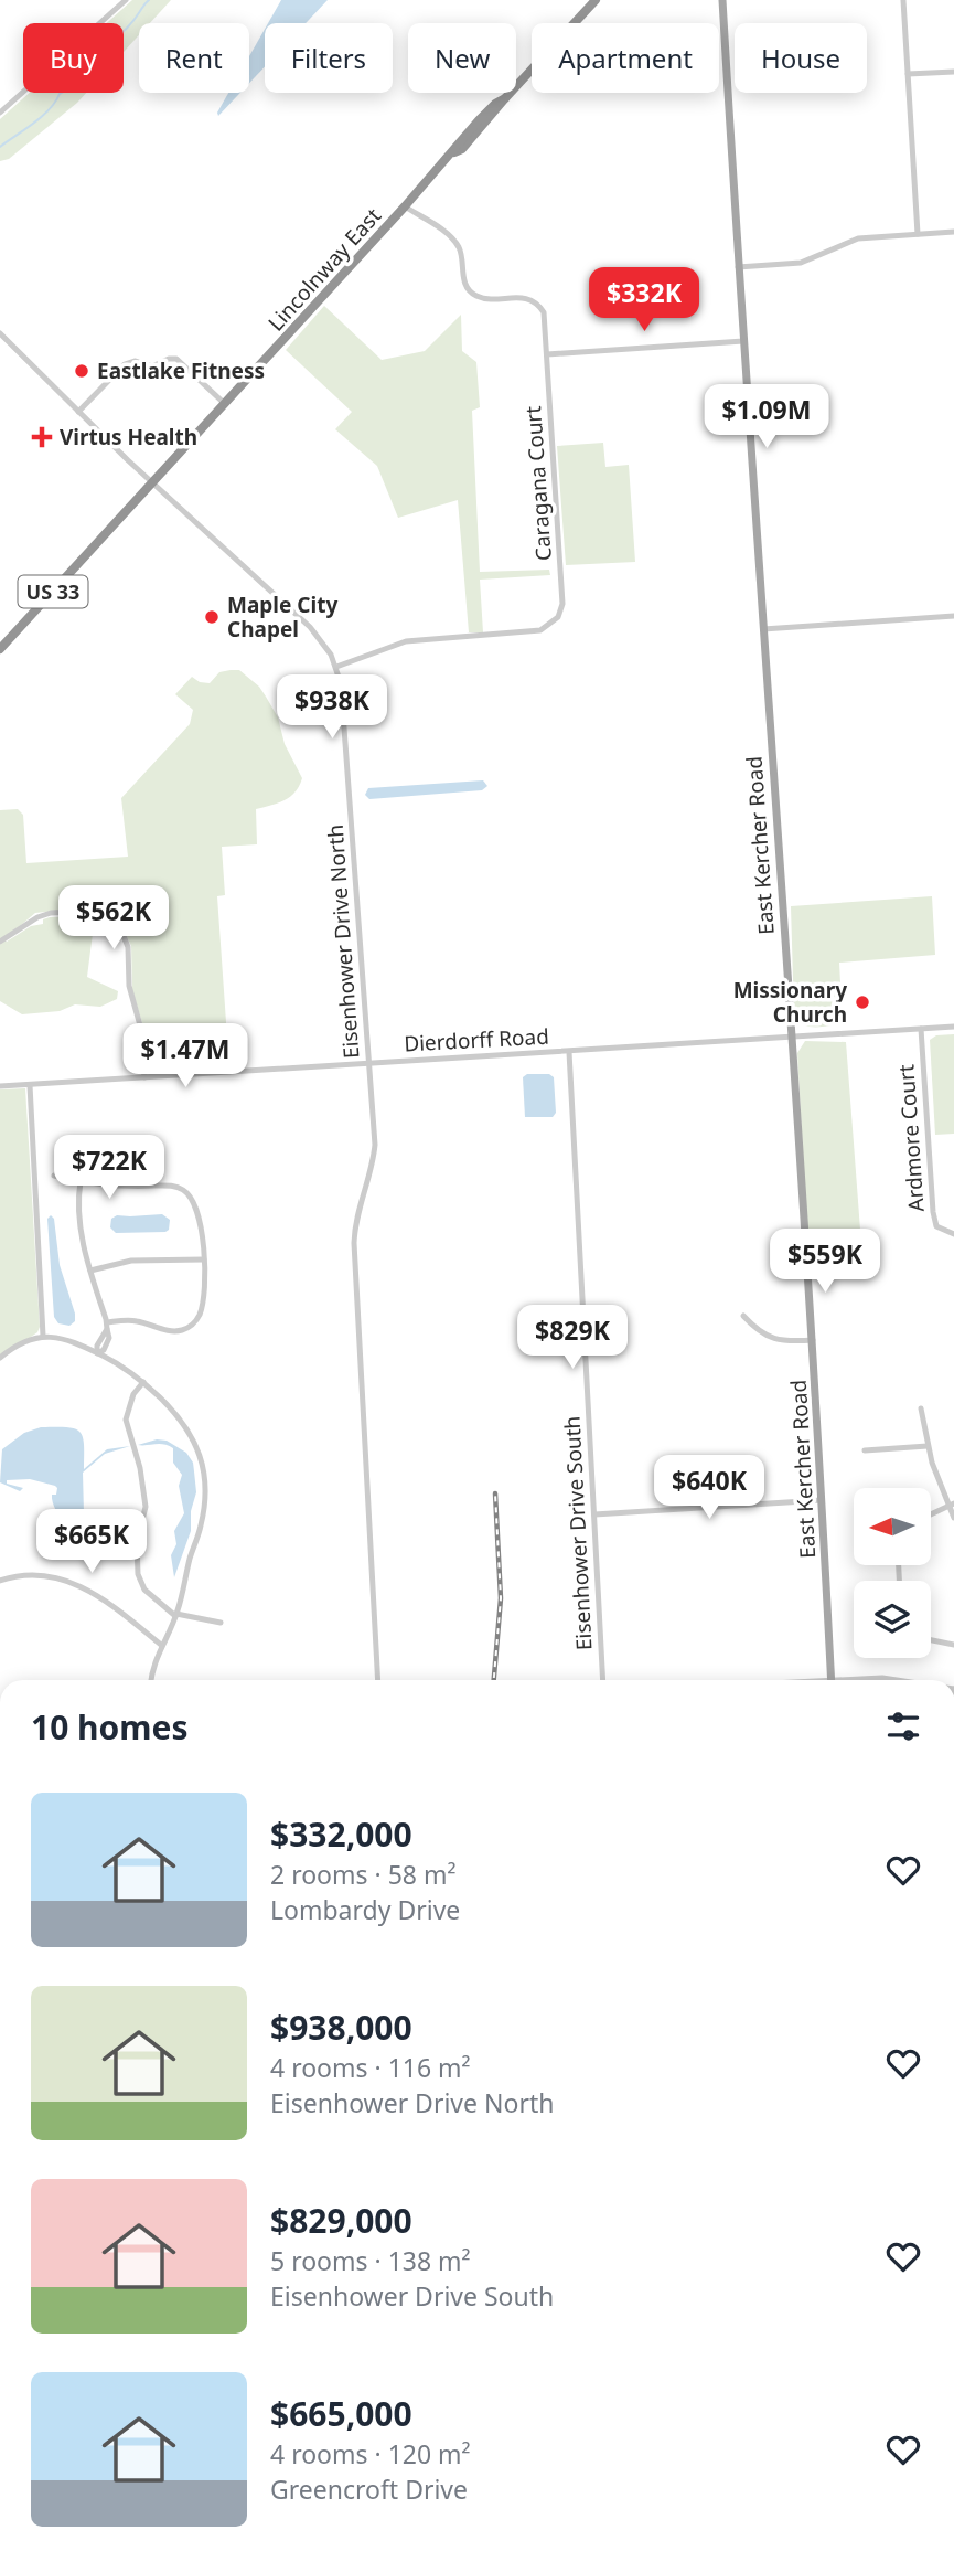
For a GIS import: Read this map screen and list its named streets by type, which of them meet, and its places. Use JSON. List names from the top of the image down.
{
  "streets": {
    "highway": ["Lincolnway East", "US 33"],
    "main road": ["East Kercher Road"],
    "street": [
      "Caragana Court",
      "Eisenhower Drive North",
      "Dierdorff Road",
      "Ardmore Court",
      "Eisenhower Drive South"
    ]
  },
  "crossings": [
    ["Lincolnway East", "Caragana Court"],
    ["Lincolnway East", "Eisenhower Drive North"],
    ["Caragana Court", "Eisenhower Drive North"],
    ["East Kercher Road", "Dierdorff Road"],
    ["Eisenhower Drive North", "Dierdorff Road"],
    ["Dierdorff Road", "Ardmore Court"],
    ["Dierdorff Road", "Eisenhower Drive South"]
  ],
  "places": {
    "other": ["Eastlake Fitness", "Maple City Chapel", "Missionary Church"],
    "health": ["Virtus Health"]
  },
  "north": "left",
  "page": {
    "chip": [
      "Buy",
      "Rent",
      "Filters",
      "New",
      "Apartment",
      "House"
    ],
    "price": [
      "$332K",
      "$1.09M",
      "$938K",
      "$562K",
      "$1.47M",
      "$722K",
      "$559K",
      "$829K",
      "$640K",
      "$665K"
    ],
    "heading": "10 homes",
    "list": [
      {
        "name": "$332,000",
        "note": "2 rooms · 58 m² · Lombardy Drive"
      },
      {
        "name": "$938,000",
        "note": "4 rooms · 116 m² · Eisenhower Drive North"
      },
      {
        "name": "$829,000",
        "note": "5 rooms · 138 m² · Eisenhower Drive South"
      },
      {
        "name": "$665,000",
        "note": "4 rooms · 120 m² · Greencroft Drive"
      }
    ]
  }
}
